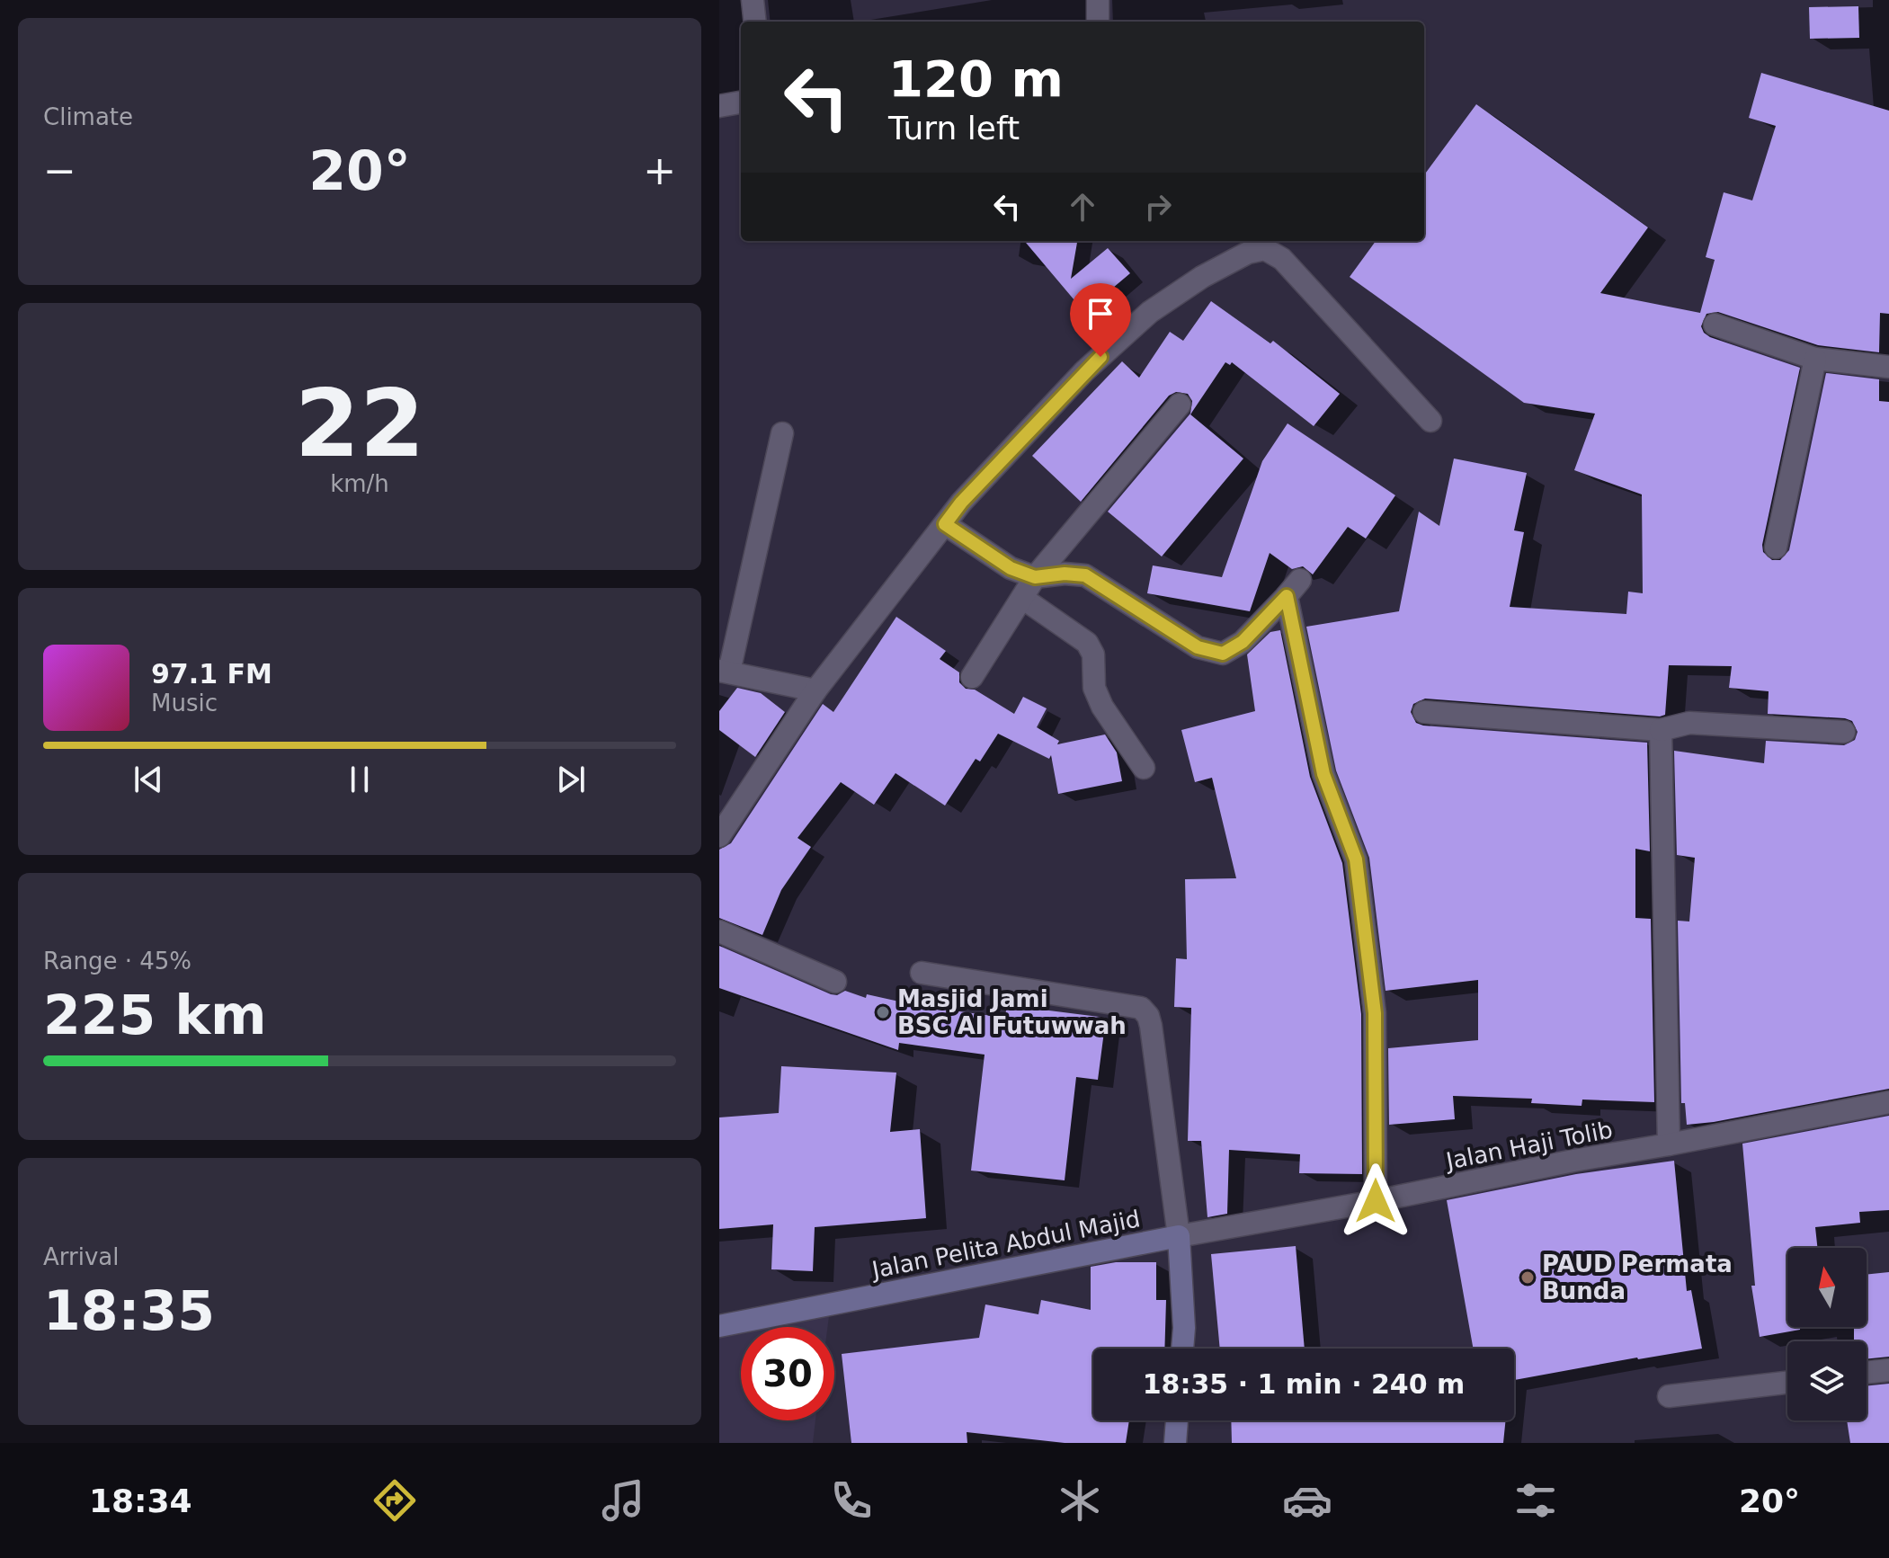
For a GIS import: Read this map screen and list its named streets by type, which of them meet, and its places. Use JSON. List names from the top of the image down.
{
  "streets": {
    "street": ["Jalan Haji Tolib", "Jalan Pelita Abdul Majid"]
  },
  "crossings": [
    ["Jalan Haji Tolib", "Jalan Pelita Abdul Majid"]
  ],
  "places": ["Masjid Jami BSC Al Futuwwah", "PAUD Permata Bunda"],
  "north": "top",
  "page": {
    "tile": [
      "Climate",
      ["22", "km/h"],
      ["Range · 45%", "225 km"],
      ["Arrival", "18:35"]
    ],
    "turn": ["120 m", "Turn left"],
    "heat": ["−", "20°", "+"],
    "song": ["97.1 FM", "Music"],
    "limit": "30",
    "trip": "18:35 · 1 min · 240 m",
    "tabs": ["18:34", "20°"]
  }
}
